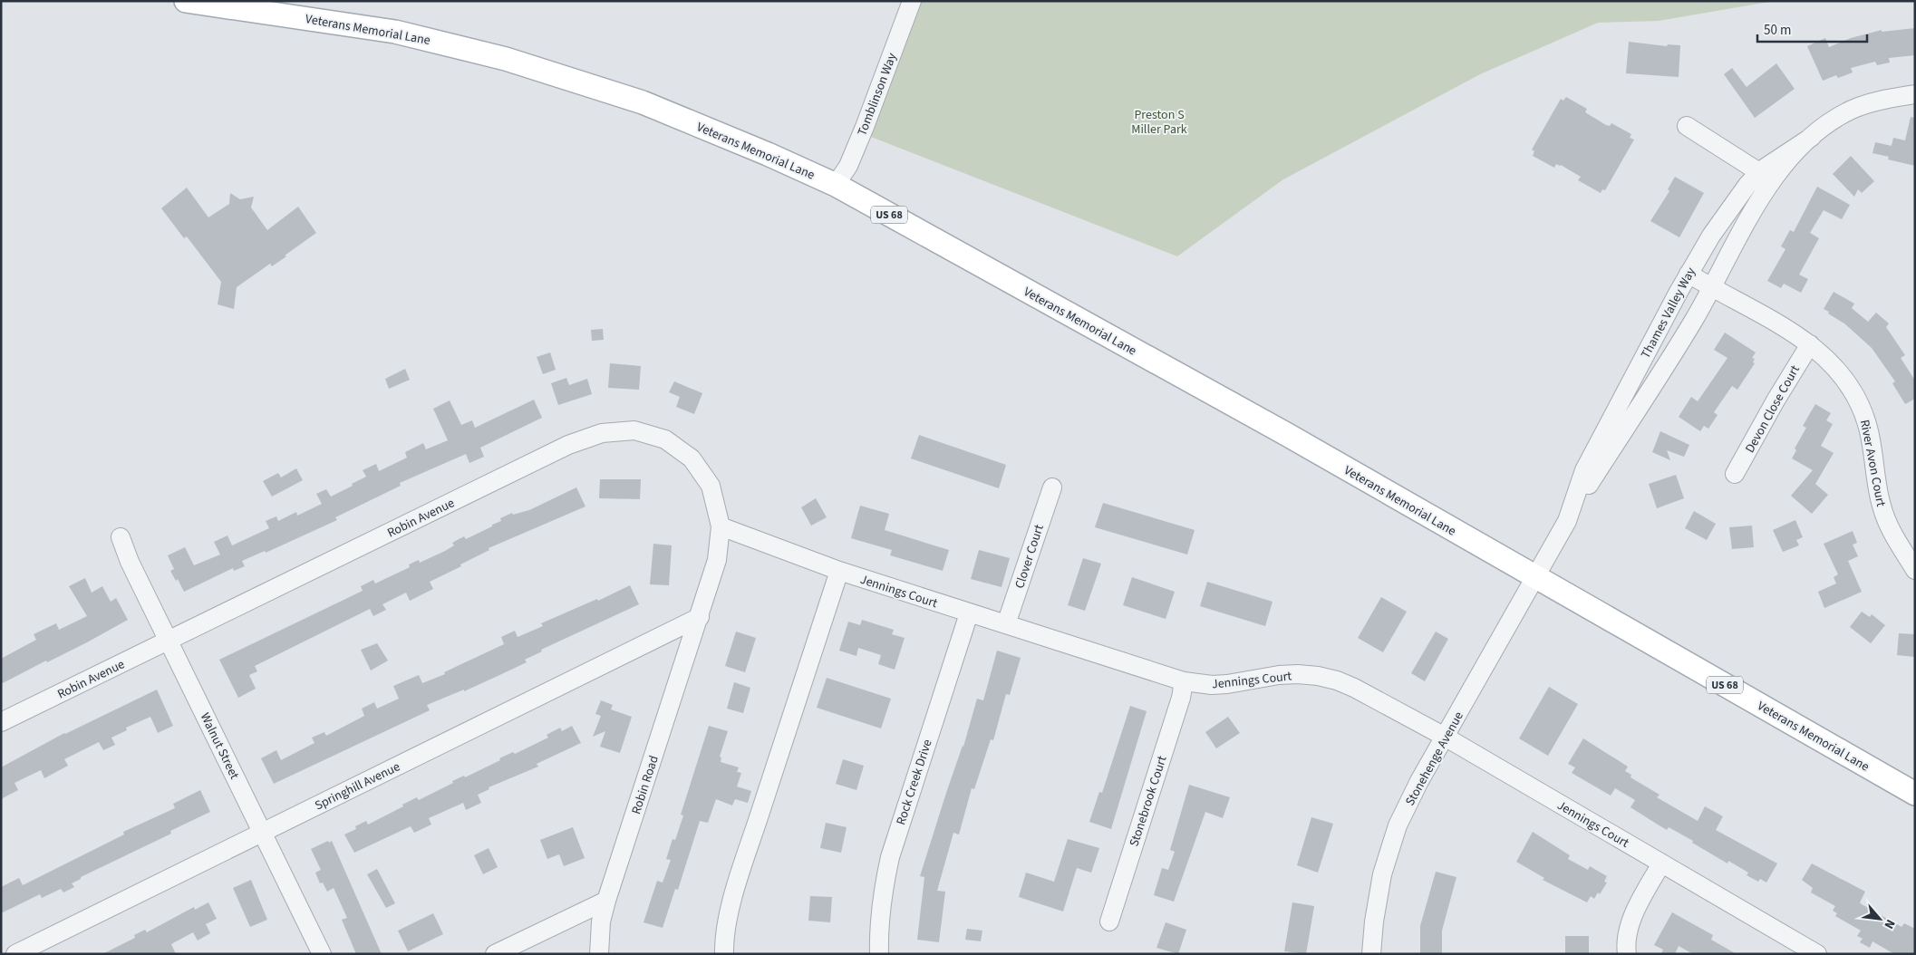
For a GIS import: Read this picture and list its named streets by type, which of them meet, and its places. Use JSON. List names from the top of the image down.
{
  "streets": {
    "main road": ["Veterans Memorial Lane", "US 68"],
    "street": [
      "Tomblinson Way",
      "Thames Valley Way",
      "Devon Close Court",
      "River Avon Court",
      "Robin Avenue",
      "Clover Court",
      "Jennings Court",
      "Walnut Street",
      "Stonehenge Avenue",
      "Rock Creek Drive",
      "Robin Road",
      "Springhill Avenue",
      "Stonebrook Court"
    ]
  },
  "crossings": [
    ["Veterans Memorial Lane", "Tomblinson Way"],
    ["Veterans Memorial Lane", "Thames Valley Way"],
    ["Veterans Memorial Lane", "Stonehenge Avenue"],
    ["Thames Valley Way", "River Avon Court"],
    ["Thames Valley Way", "Stonehenge Avenue"],
    ["Devon Close Court", "River Avon Court"],
    ["Robin Avenue", "Jennings Court"],
    ["Robin Avenue", "Walnut Street"],
    ["Robin Avenue", "Robin Road"],
    ["Robin Avenue", "Springhill Avenue"],
    ["Clover Court", "Jennings Court"],
    ["Jennings Court", "Stonehenge Avenue"],
    ["Jennings Court", "Rock Creek Drive"],
    ["Jennings Court", "Stonebrook Court"],
    ["Walnut Street", "Springhill Avenue"],
    ["Robin Road", "Springhill Avenue"]
  ],
  "parks": ["Preston S Miller Park"],
  "scale_bar": "50 m",
  "north": "bottom right"
}
